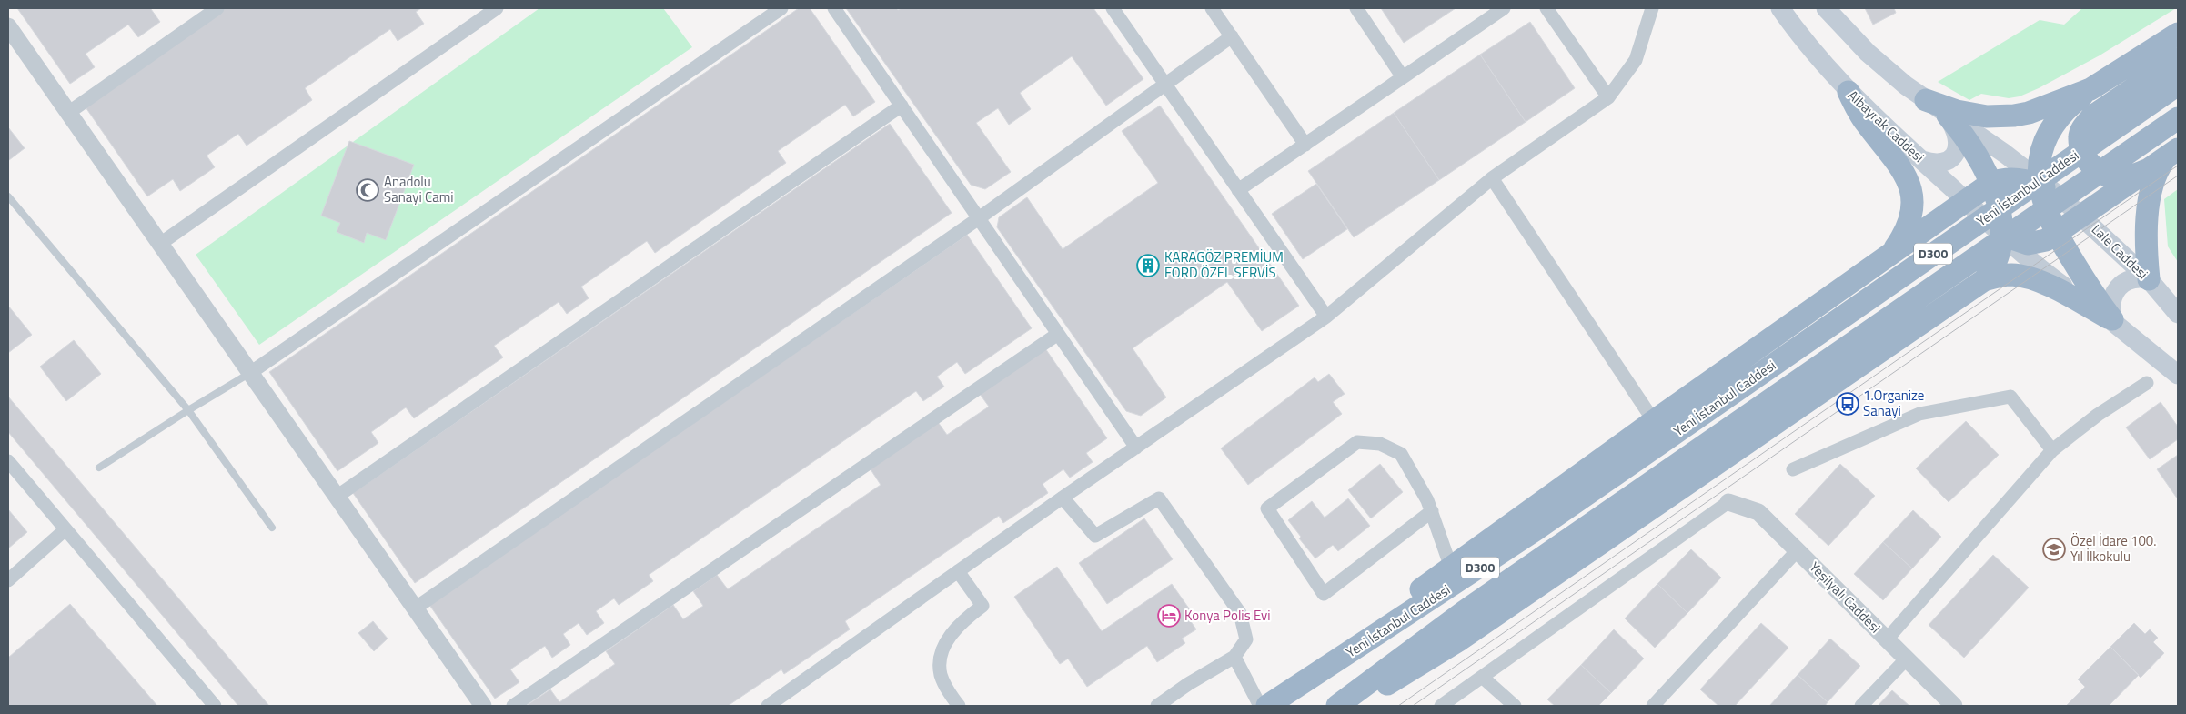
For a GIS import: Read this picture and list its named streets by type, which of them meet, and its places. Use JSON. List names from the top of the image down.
{
  "streets": {
    "highway": ["Yeni İstanbul Caddesi", "D300"],
    "main road": ["Albayrak Caddesi", "Lale Caddesi"],
    "street": ["Yeşilyalı Caddesi"]
  },
  "places": {
    "mosque": ["Anadolu Sanayi Cami"],
    "building": ["KARAGÖZ PREMİUM FORD ÖZEL SERVİS"],
    "bus stop": ["1.Organize Sanayi"],
    "school or university": ["Özel İdare 100. Yıl İlkokulu"],
    "hotel": ["Konya Polis Evi"]
  }
}
